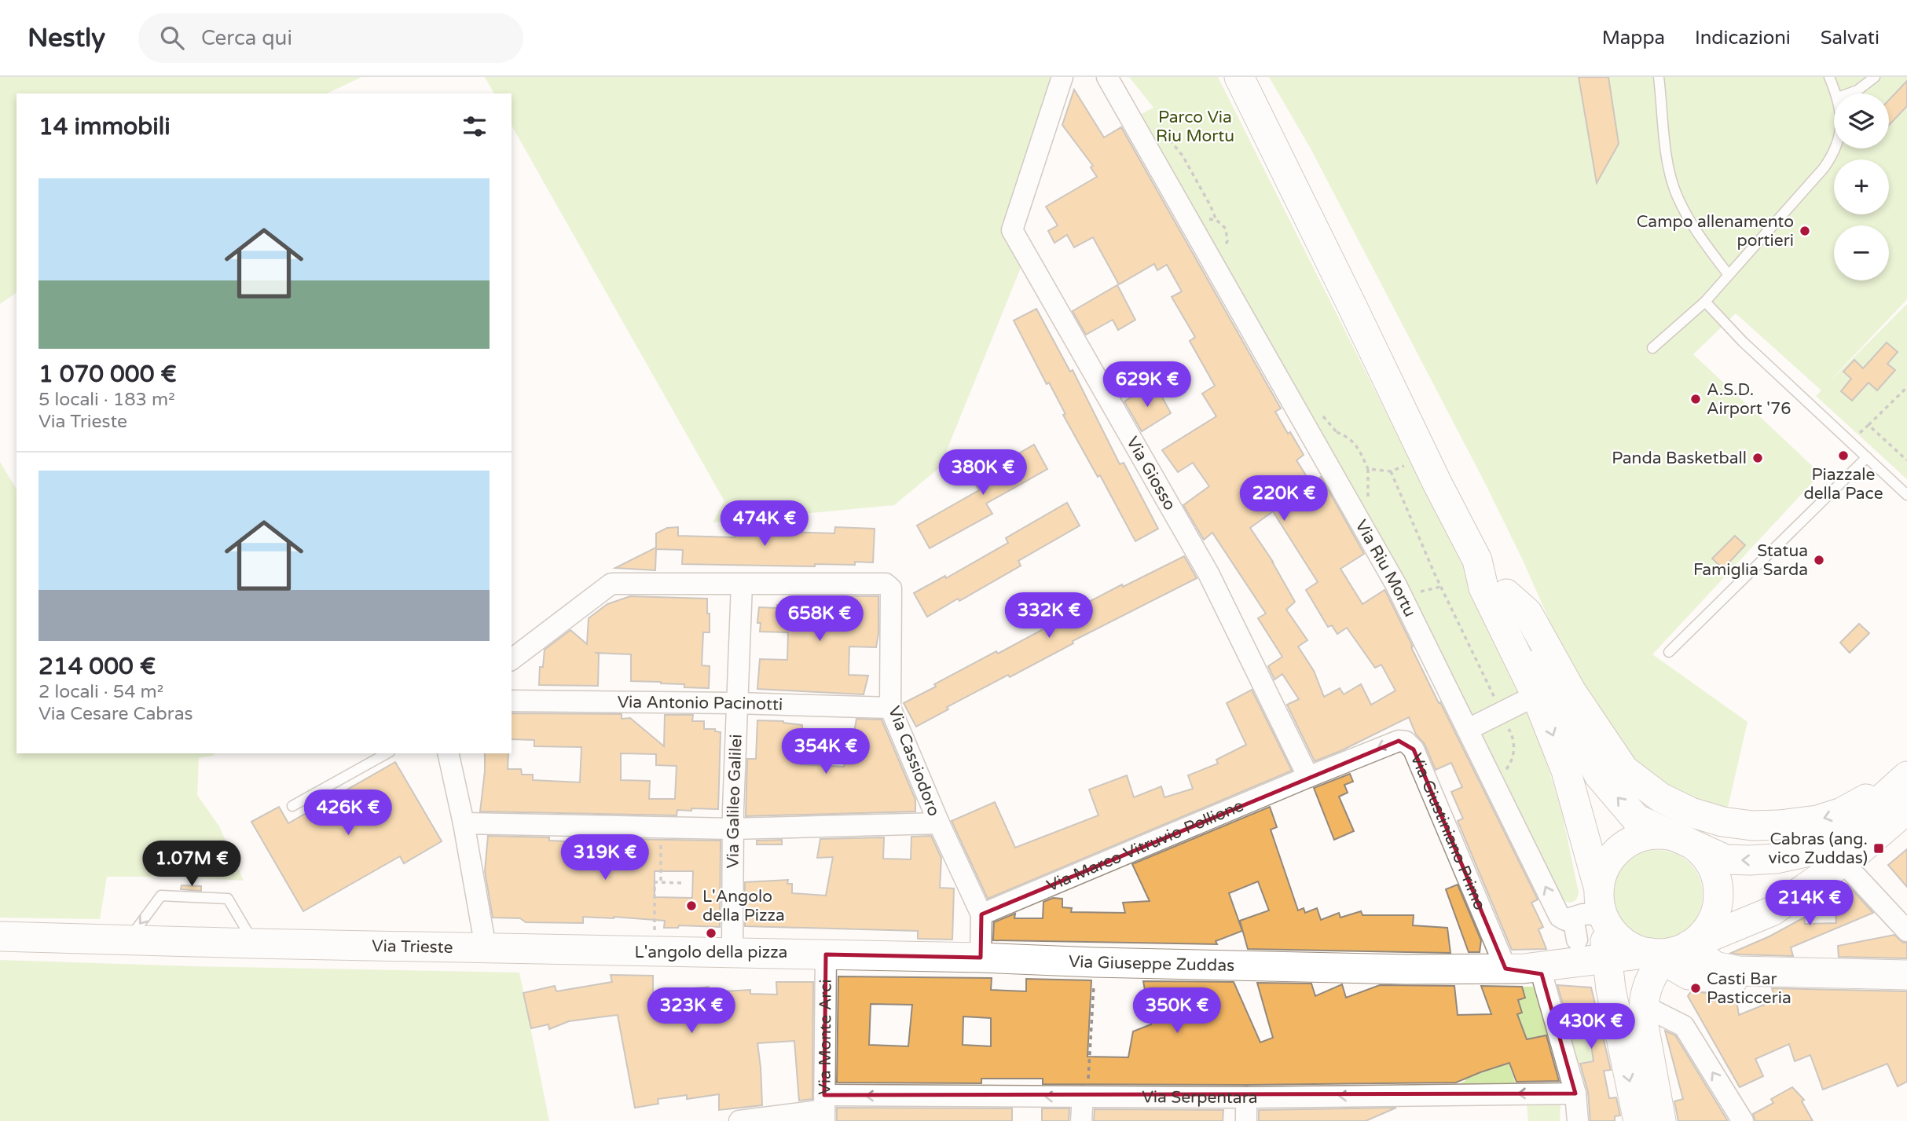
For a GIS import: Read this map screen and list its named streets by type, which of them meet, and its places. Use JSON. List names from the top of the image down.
{
  "streets": {
    "street": [
      "Via Giosso",
      "Via Riu Mortu",
      "Via Antonio Pacinotti",
      "Via Cassiodoro",
      "Via Galileo Galilei",
      "Via Giustiniano Primo",
      "Via Marco Vitruvio Pollione",
      "Via Trieste",
      "Via Giuseppe Zuddas",
      "Via Monte Arci",
      "Via Serpentara"
    ]
  },
  "crossings": [
    ["Via Giosso", "Via Giustiniano Primo"],
    ["Via Giosso", "Via Marco Vitruvio Pollione"],
    ["Via Antonio Pacinotti", "Via Cassiodoro"],
    ["Via Antonio Pacinotti", "Via Galileo Galilei"],
    ["Via Cassiodoro", "Via Galileo Galilei"],
    ["Via Cassiodoro", "Via Marco Vitruvio Pollione"],
    ["Via Cassiodoro", "Via Giuseppe Zuddas"],
    ["Via Galileo Galilei", "Via Trieste"],
    ["Via Giustiniano Primo", "Via Marco Vitruvio Pollione"],
    ["Via Giustiniano Primo", "Via Giuseppe Zuddas"],
    ["Via Trieste", "Via Giuseppe Zuddas"],
    ["Via Trieste", "Via Monte Arci"],
    ["Via Giuseppe Zuddas", "Via Monte Arci"],
    ["Via Monte Arci", "Via Serpentara"]
  ],
  "one_way": ["Via Serpentara"],
  "parks": ["Parco Via Riu Mortu"],
  "places": {
    "other": [
      "Campo allenamento portieri",
      "A.S.D. Airport '76",
      "Piazzale della Pace",
      "Panda Basketball",
      "Statua Famiglia Sarda",
      "L'Angolo della Pizza",
      "L'angolo della pizza",
      "Casti Bar Pasticceria"
    ],
    "transit": ["Cabras (ang. vico Zuddas)"]
  },
  "page": {
    "header": "Nestly",
    "search": "Cerca qui",
    "nav": ["Mappa", "Indicazioni", "Salvati"],
    "map_buttons": ["+", "−"],
    "heading": "14 immobili",
    "list": [
      {
        "name": "1 070 000 €",
        "note": "5 locali · 183 m² · Via Trieste"
      },
      {
        "name": "214 000 €",
        "note": "2 locali · 54 m² · Via Cesare Cabras"
      }
    ],
    "price": [
      "629K €",
      "380K €",
      "220K €",
      "474K €",
      "332K €",
      "658K €",
      "354K €",
      "426K €",
      "319K €",
      "1.07M €",
      "214K €",
      "323K €",
      "350K €",
      "430K €"
    ]
  }
}
